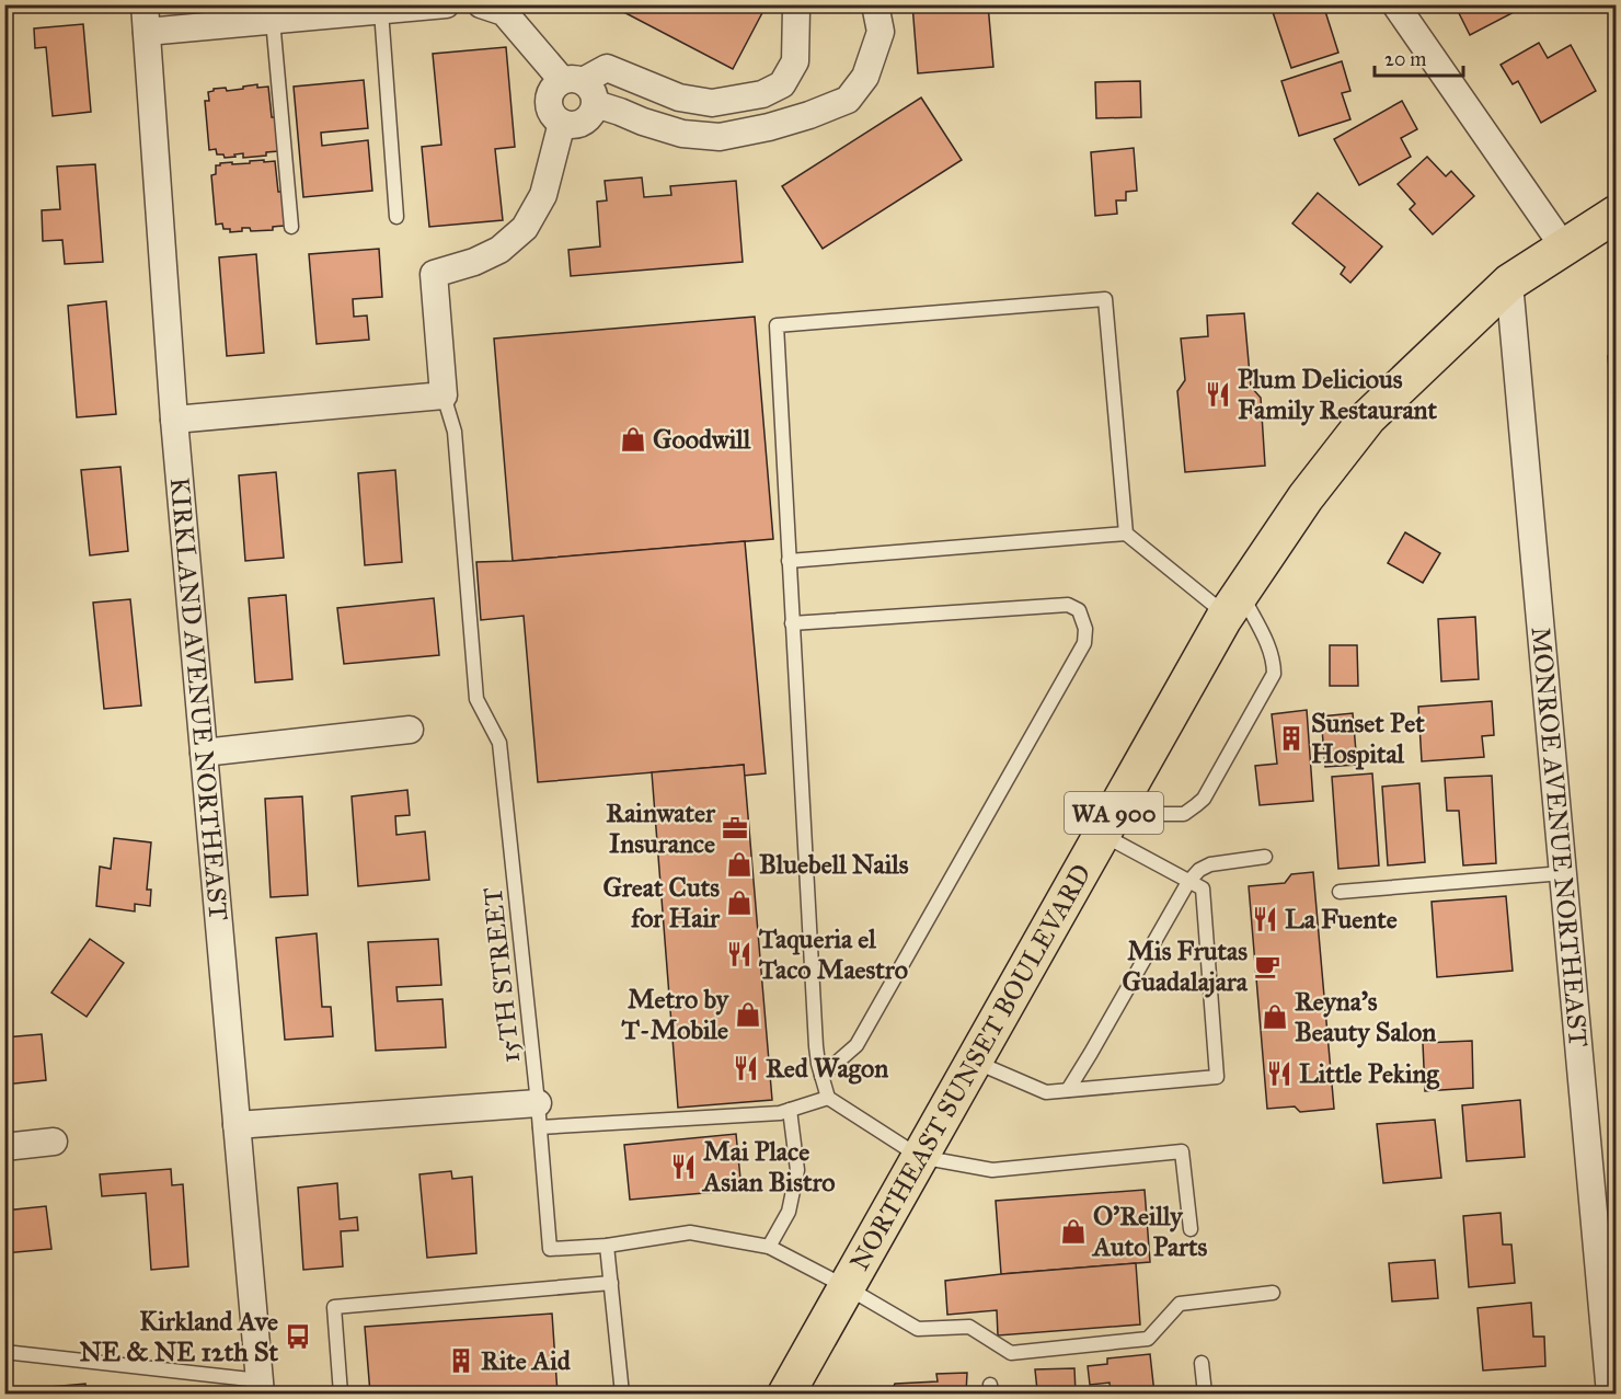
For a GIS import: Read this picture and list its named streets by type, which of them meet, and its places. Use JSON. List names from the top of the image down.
{
  "streets": {
    "main road": ["WA 900", "NORTHEAST SUNSET BOULEVARD"],
    "street": ["KIRKLAND AVENUE NORTHEAST", "MONROE AVENUE NORTHEAST"],
    "lane": ["15TH STREET"]
  },
  "crossings": [
    ["MONROE AVENUE NORTHEAST", "NORTHEAST SUNSET BOULEVARD"],
    ["15TH STREET", "NORTHEAST SUNSET BOULEVARD"]
  ],
  "places": {
    "restaurant": [
      "Plum Delicious Family Restaurant",
      "La Fuente",
      "Taqueria el Taco Maestro",
      "Red Wagon",
      "Little Peking",
      "Mai Place Asian Bistro"
    ],
    "shop": [
      "Goodwill",
      "Bluebell Nails",
      "Great Cuts for Hair",
      "Metro by T-Mobile",
      "Reyna's Beauty Salon",
      "O'Reilly Auto Parts"
    ],
    "building": ["Sunset Pet Hospital", "Rite Aid"],
    "office": ["Rainwater Insurance"],
    "cafe": ["Mis Frutas Guadalajara"],
    "bus stop": ["Kirkland Ave NE & NE 12th St"]
  },
  "scale_bar": "20 m"
}
